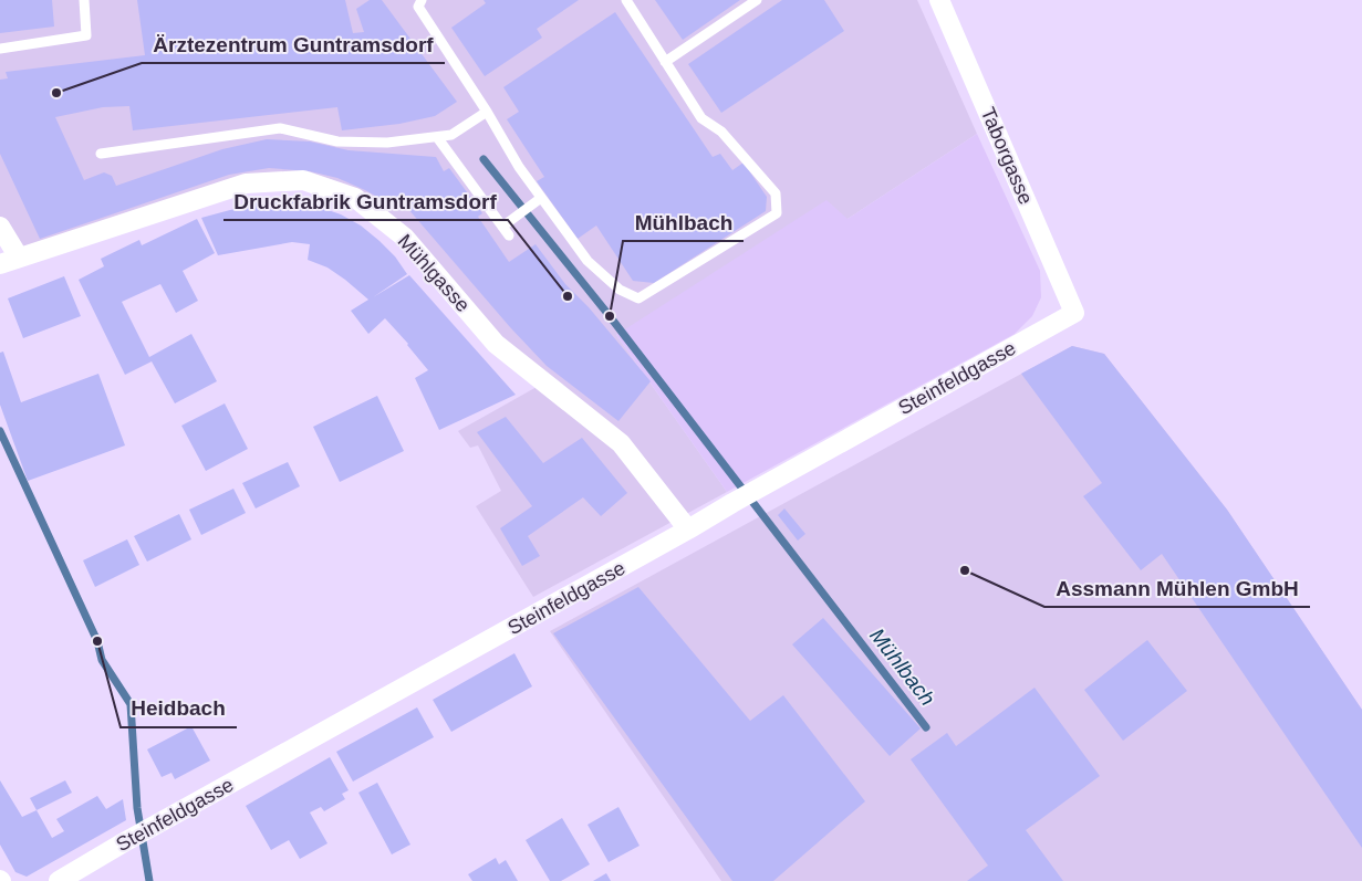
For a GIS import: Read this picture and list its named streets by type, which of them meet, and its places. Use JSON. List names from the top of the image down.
{
  "streets": {
    "street": ["Taborgasse", "Mühlgasse", "Steinfeldgasse"]
  },
  "crossings": [
    ["Taborgasse", "Steinfeldgasse"],
    ["Mühlgasse", "Steinfeldgasse"]
  ],
  "water": ["Mühlbach"],
  "places": [
    "Ärztezentrum Guntramsdorf",
    "Druckfabrik Guntramsdorf",
    "Mühlbach",
    "Assmann Mühlen GmbH",
    "Heidbach"
  ]
}
